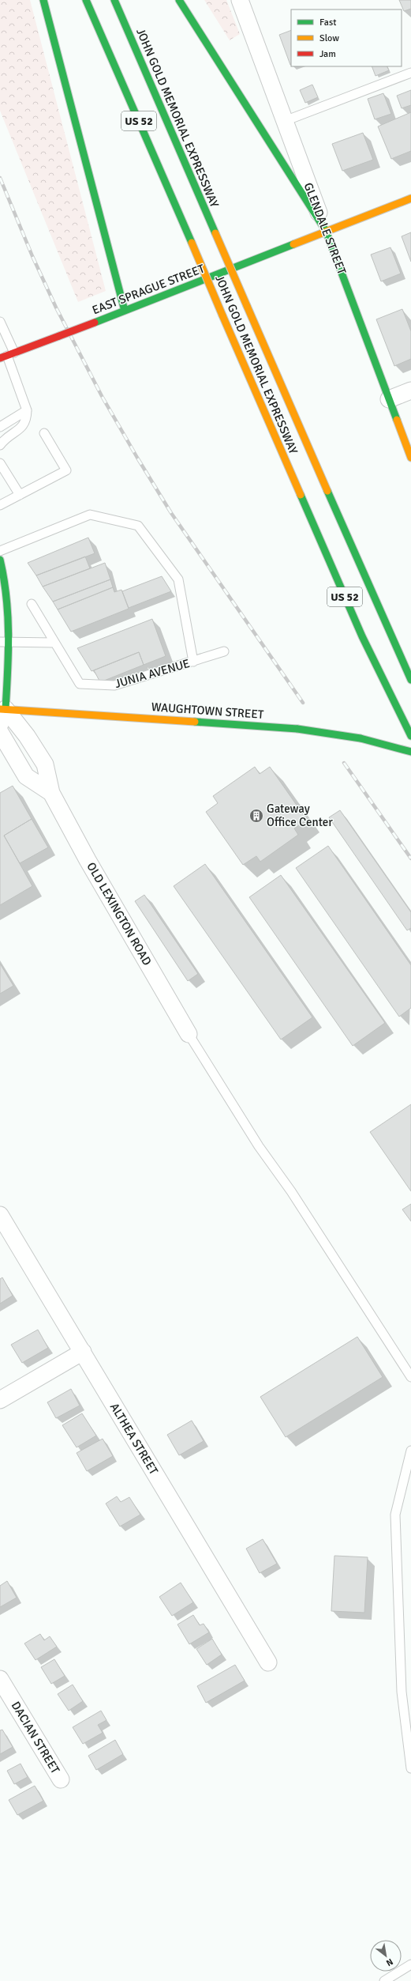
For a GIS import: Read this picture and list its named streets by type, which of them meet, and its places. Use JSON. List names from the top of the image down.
{
  "streets": {
    "main road": [
      "JOHN GOLD MEMORIAL EXPRESSWAY",
      "US 52",
      "GLENDALE STREET",
      "EAST SPRAGUE STREET",
      "WAUGHTOWN STREET"
    ],
    "street": ["OLD LEXINGTON ROAD", "ALTHEA STREET", "DACIAN STREET"],
    "lane": ["JUNIA AVENUE"]
  },
  "crossings": [
    ["GLENDALE STREET", "EAST SPRAGUE STREET"],
    ["WAUGHTOWN STREET", "OLD LEXINGTON ROAD"]
  ],
  "places": {
    "building": ["Gateway Office Center"]
  },
  "legend": ["Fast", "Slow", "Jam"],
  "north": "bottom right"
}
